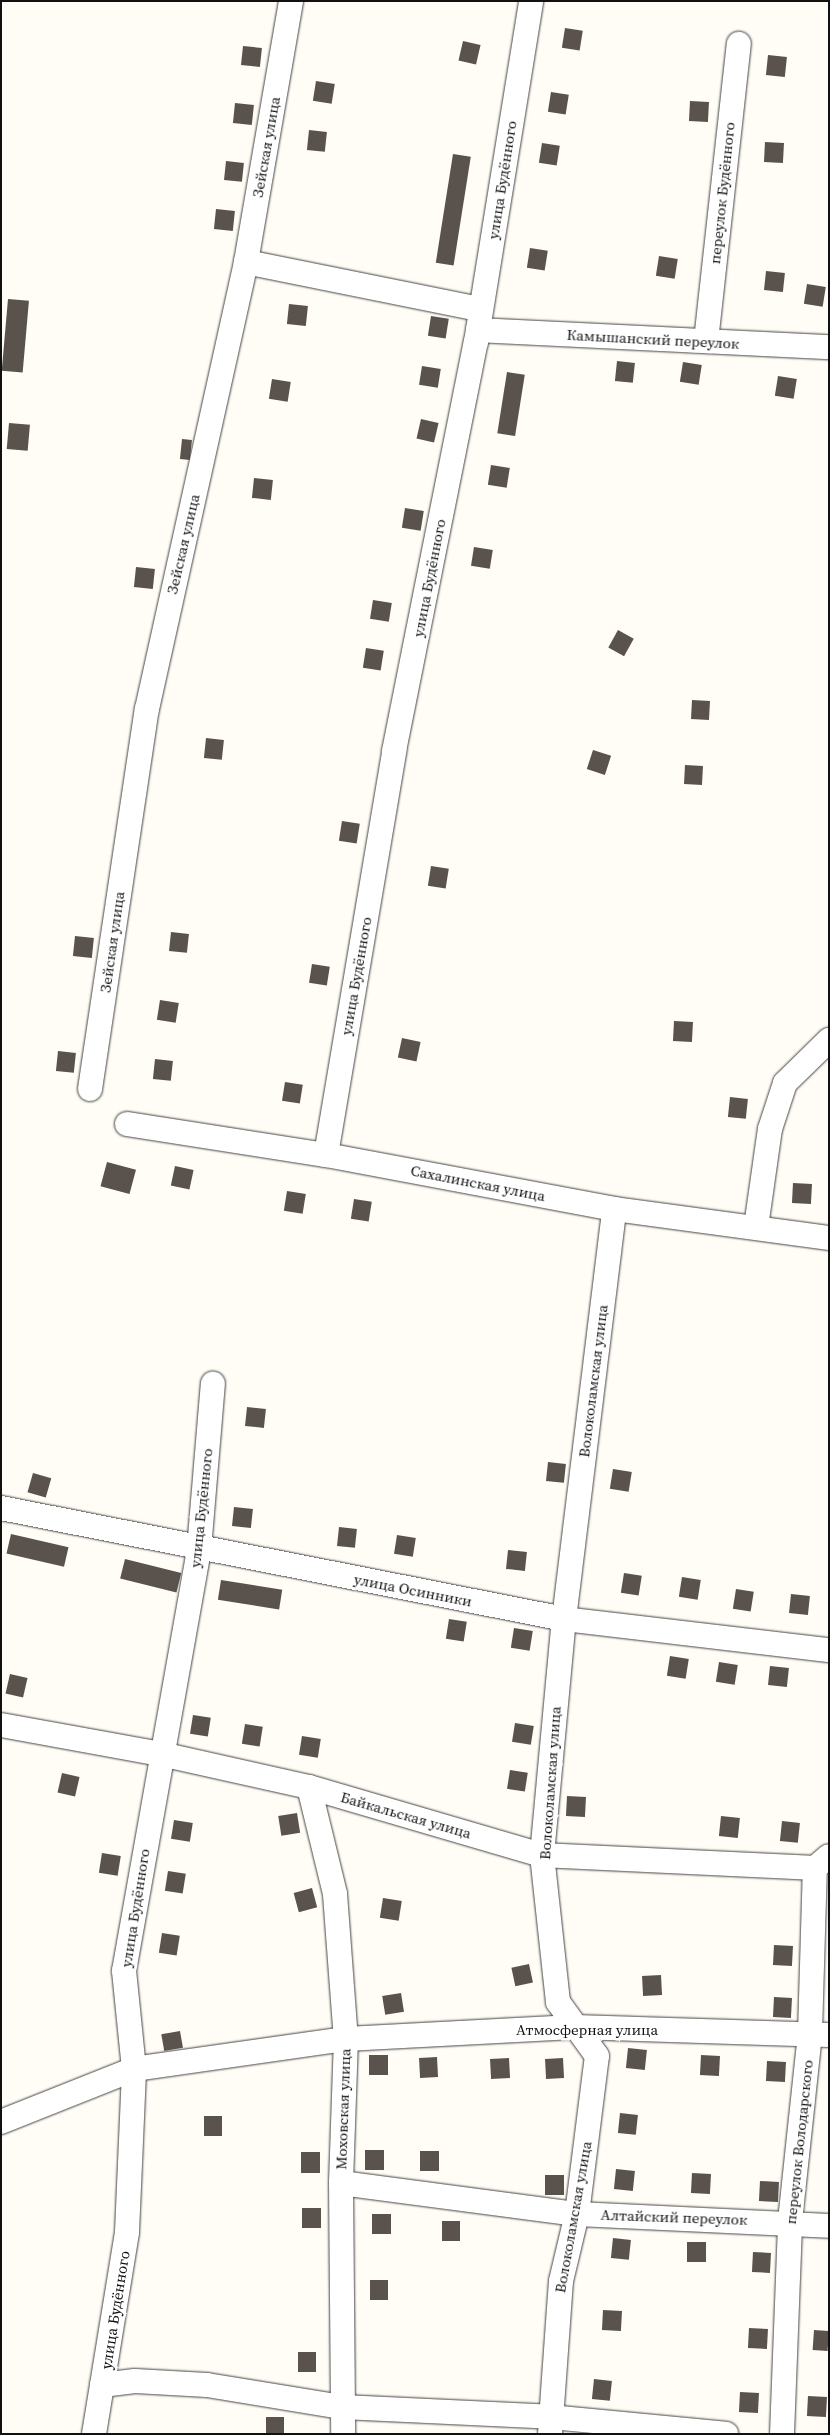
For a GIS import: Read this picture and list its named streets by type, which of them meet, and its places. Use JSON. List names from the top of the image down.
{
  "streets": {
    "street": [
      "Зейская улица",
      "улица Будённого",
      "переулок Будённого",
      "Камышанский переулок",
      "Сахалинская улица",
      "Волоколамская улица",
      "улица Осинники",
      "Байкальская улица",
      "Атмосферная улица",
      "Моховская улица",
      "переулок Володарского",
      "Алтайский переулок"
    ]
  },
  "crossings": [
    ["Зейская улица", "Камышанский переулок"],
    ["улица Будённого", "Камышанский переулок"],
    ["улица Будённого", "Сахалинская улица"],
    ["улица Будённого", "улица Осинники"],
    ["улица Будённого", "Байкальская улица"],
    ["улица Будённого", "Атмосферная улица"],
    ["переулок Будённого", "Камышанский переулок"],
    ["Сахалинская улица", "Волоколамская улица"],
    ["Волоколамская улица", "улица Осинники"],
    ["Волоколамская улица", "Байкальская улица"],
    ["Волоколамская улица", "Атмосферная улица"],
    ["Волоколамская улица", "Алтайский переулок"],
    ["Байкальская улица", "Моховская улица"],
    ["Байкальская улица", "переулок Володарского"],
    ["Атмосферная улица", "Моховская улица"],
    ["Атмосферная улица", "переулок Володарского"],
    ["Моховская улица", "Алтайский переулок"],
    ["переулок Володарского", "Алтайский переулок"]
  ]
}
